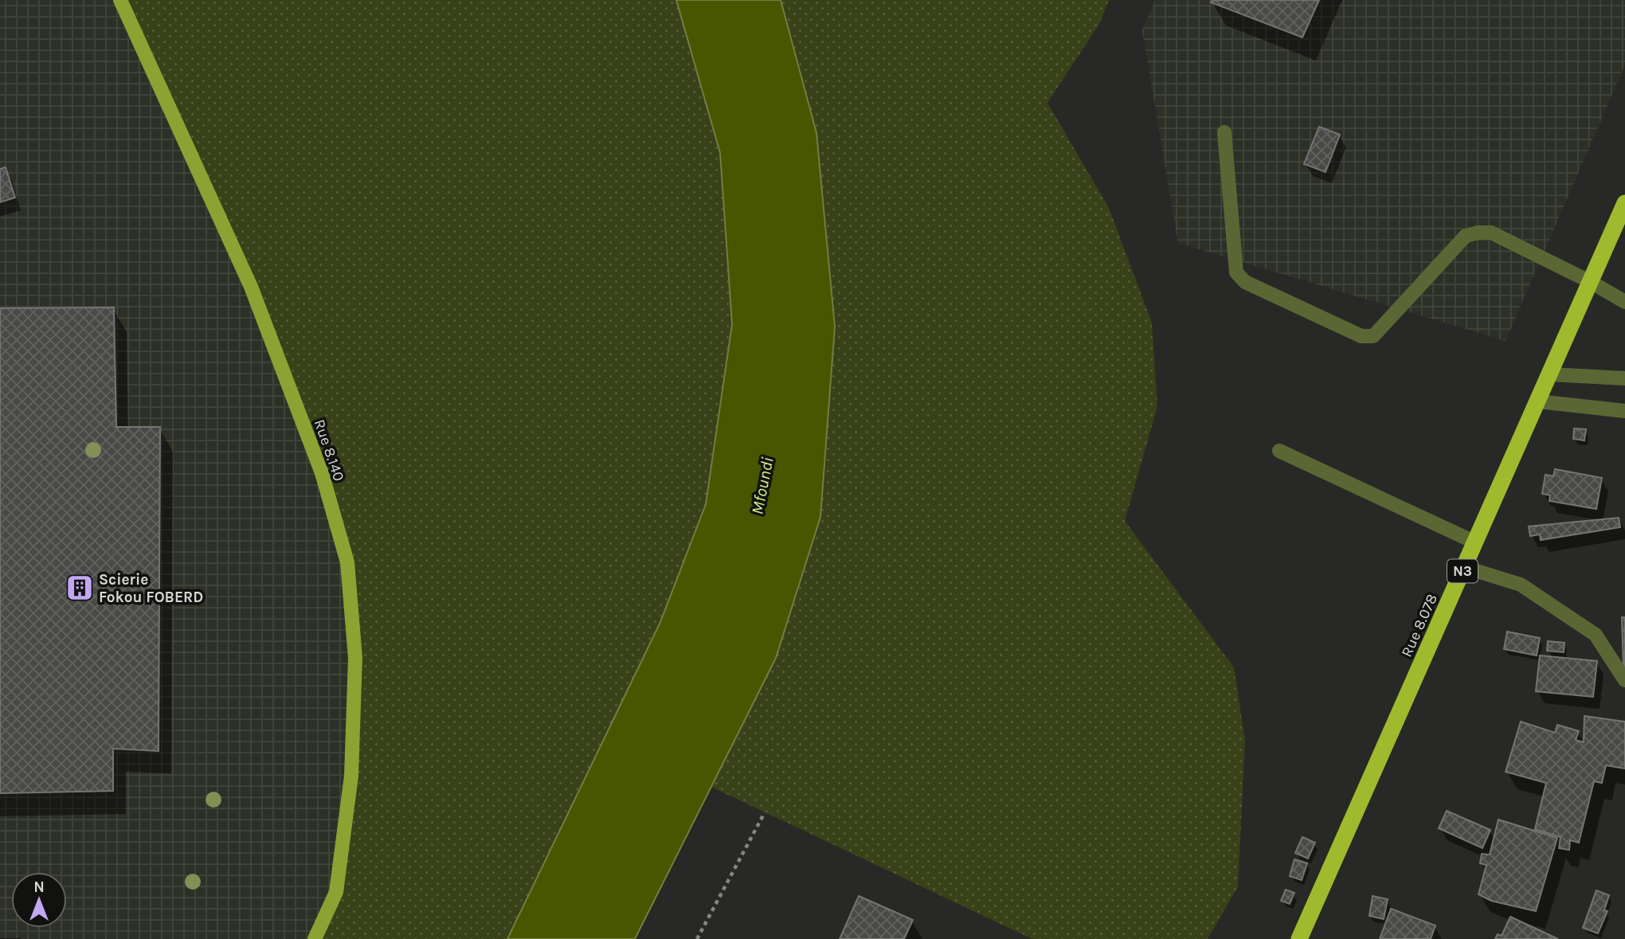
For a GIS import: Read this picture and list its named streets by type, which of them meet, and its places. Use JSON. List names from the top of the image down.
{
  "streets": {
    "highway": ["N3", "Rue 8.078"],
    "main road": ["Rue 8.140"]
  },
  "water": ["Mfoundi"],
  "places": {
    "building": ["Scierie Fokou FOBERD"]
  },
  "north": "top"
}
